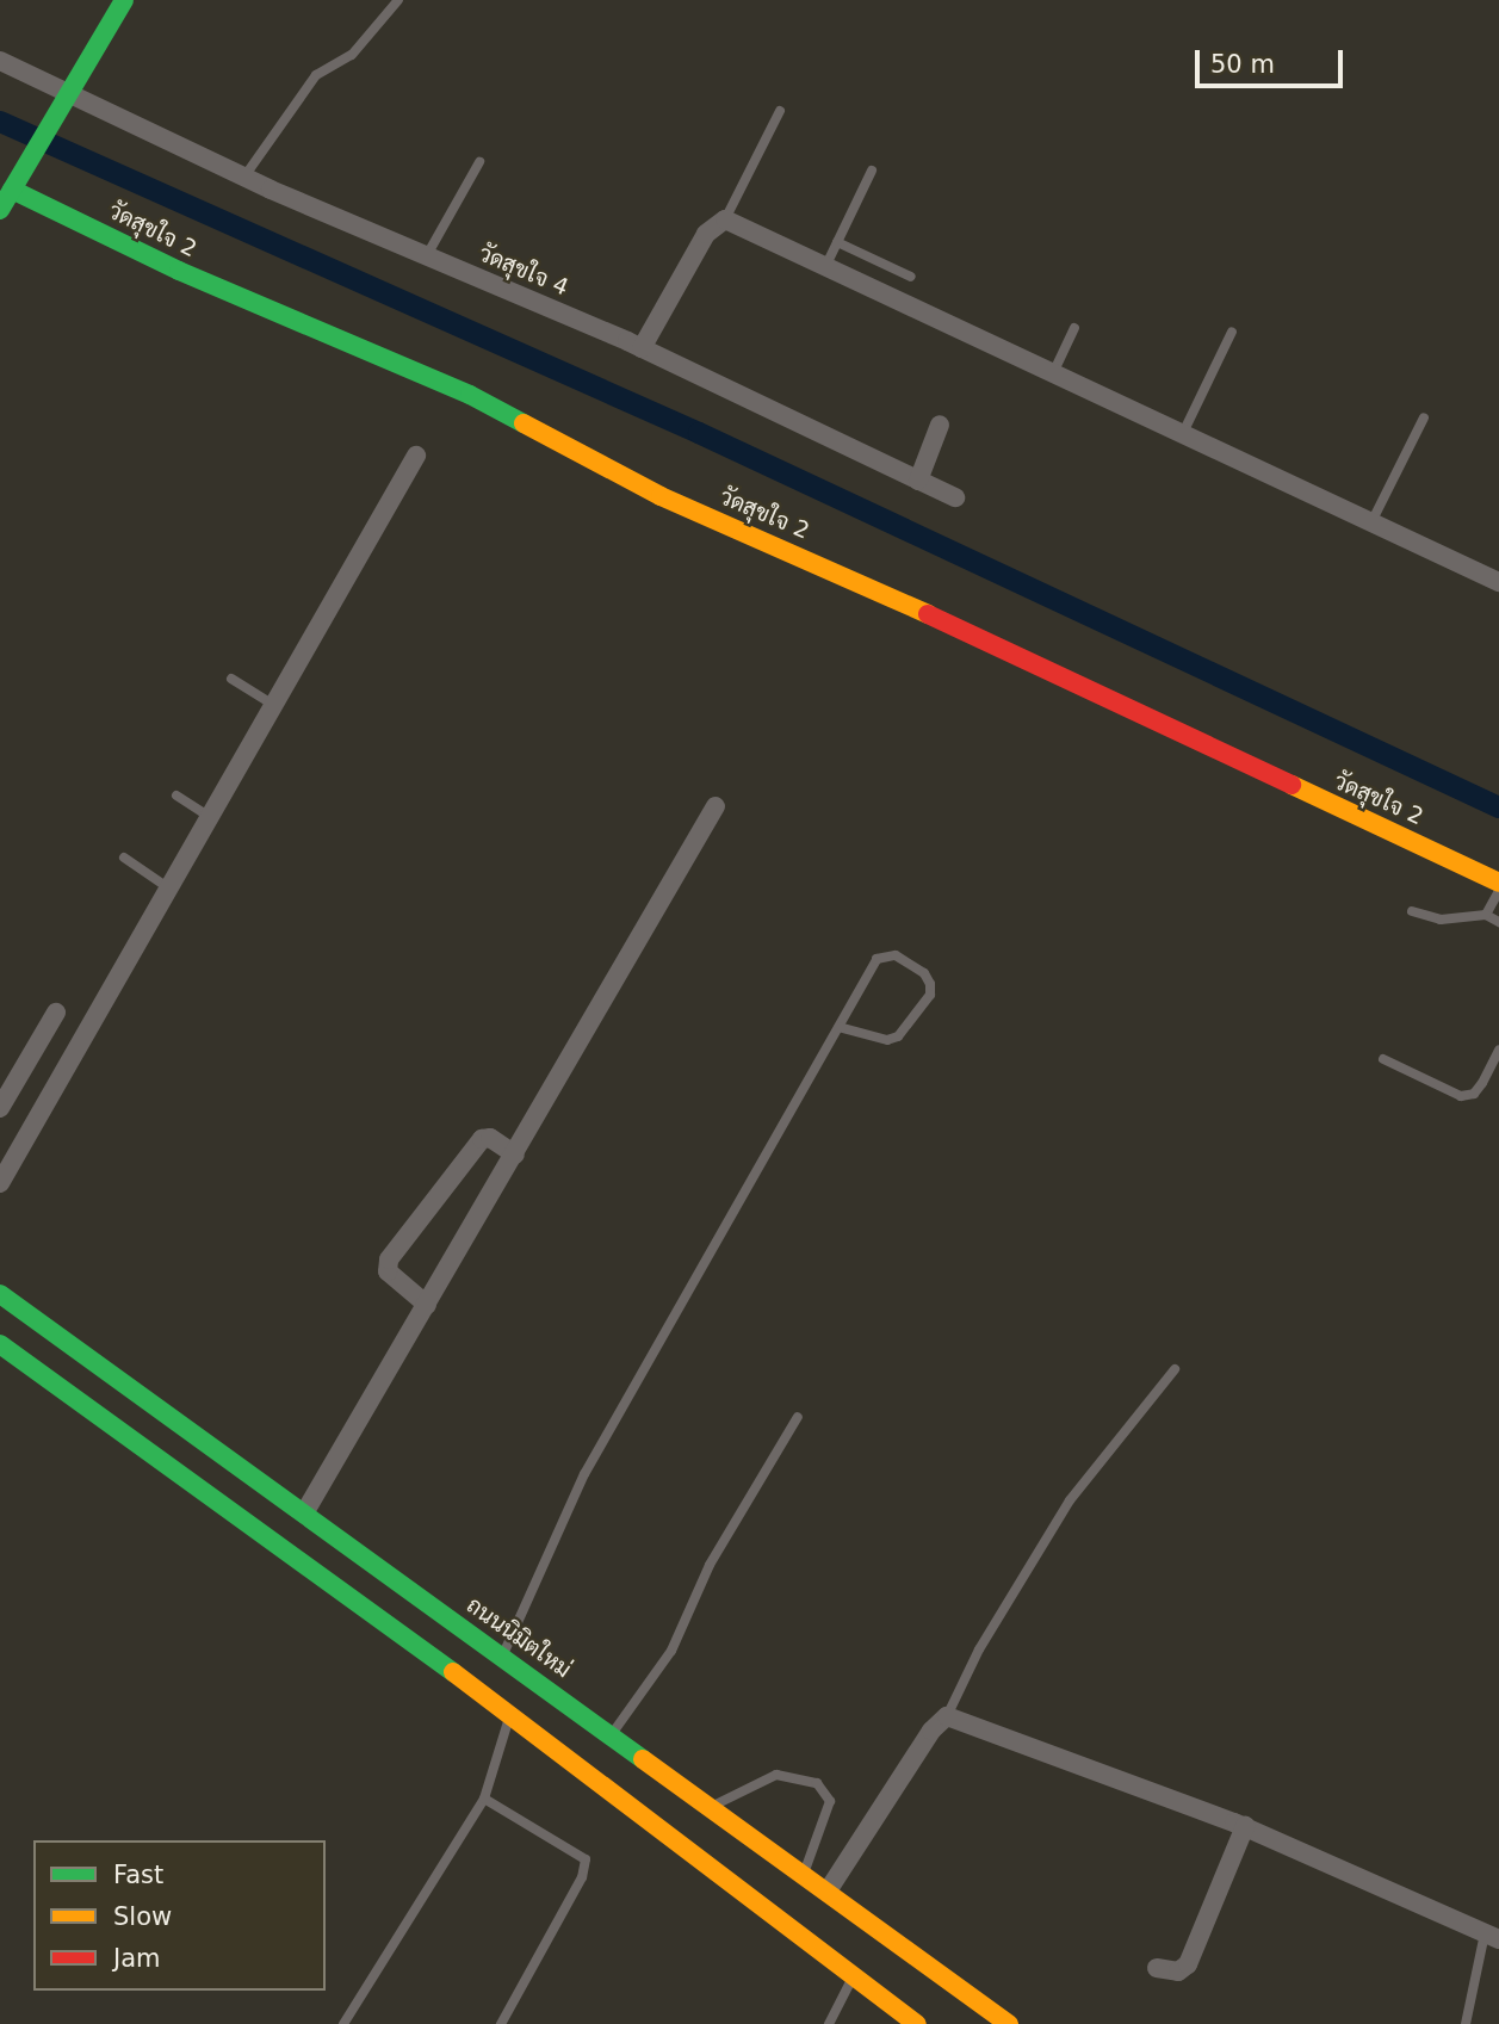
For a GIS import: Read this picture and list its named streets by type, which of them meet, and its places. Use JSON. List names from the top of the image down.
{
  "streets": {
    "main road": ["วัดสุขใจ 2", "ถนนนิมิตใหม่"],
    "street": ["วัดสุขใจ 4"]
  },
  "legend": ["Fast", "Slow", "Jam"],
  "scale_bar": "50 m"
}
